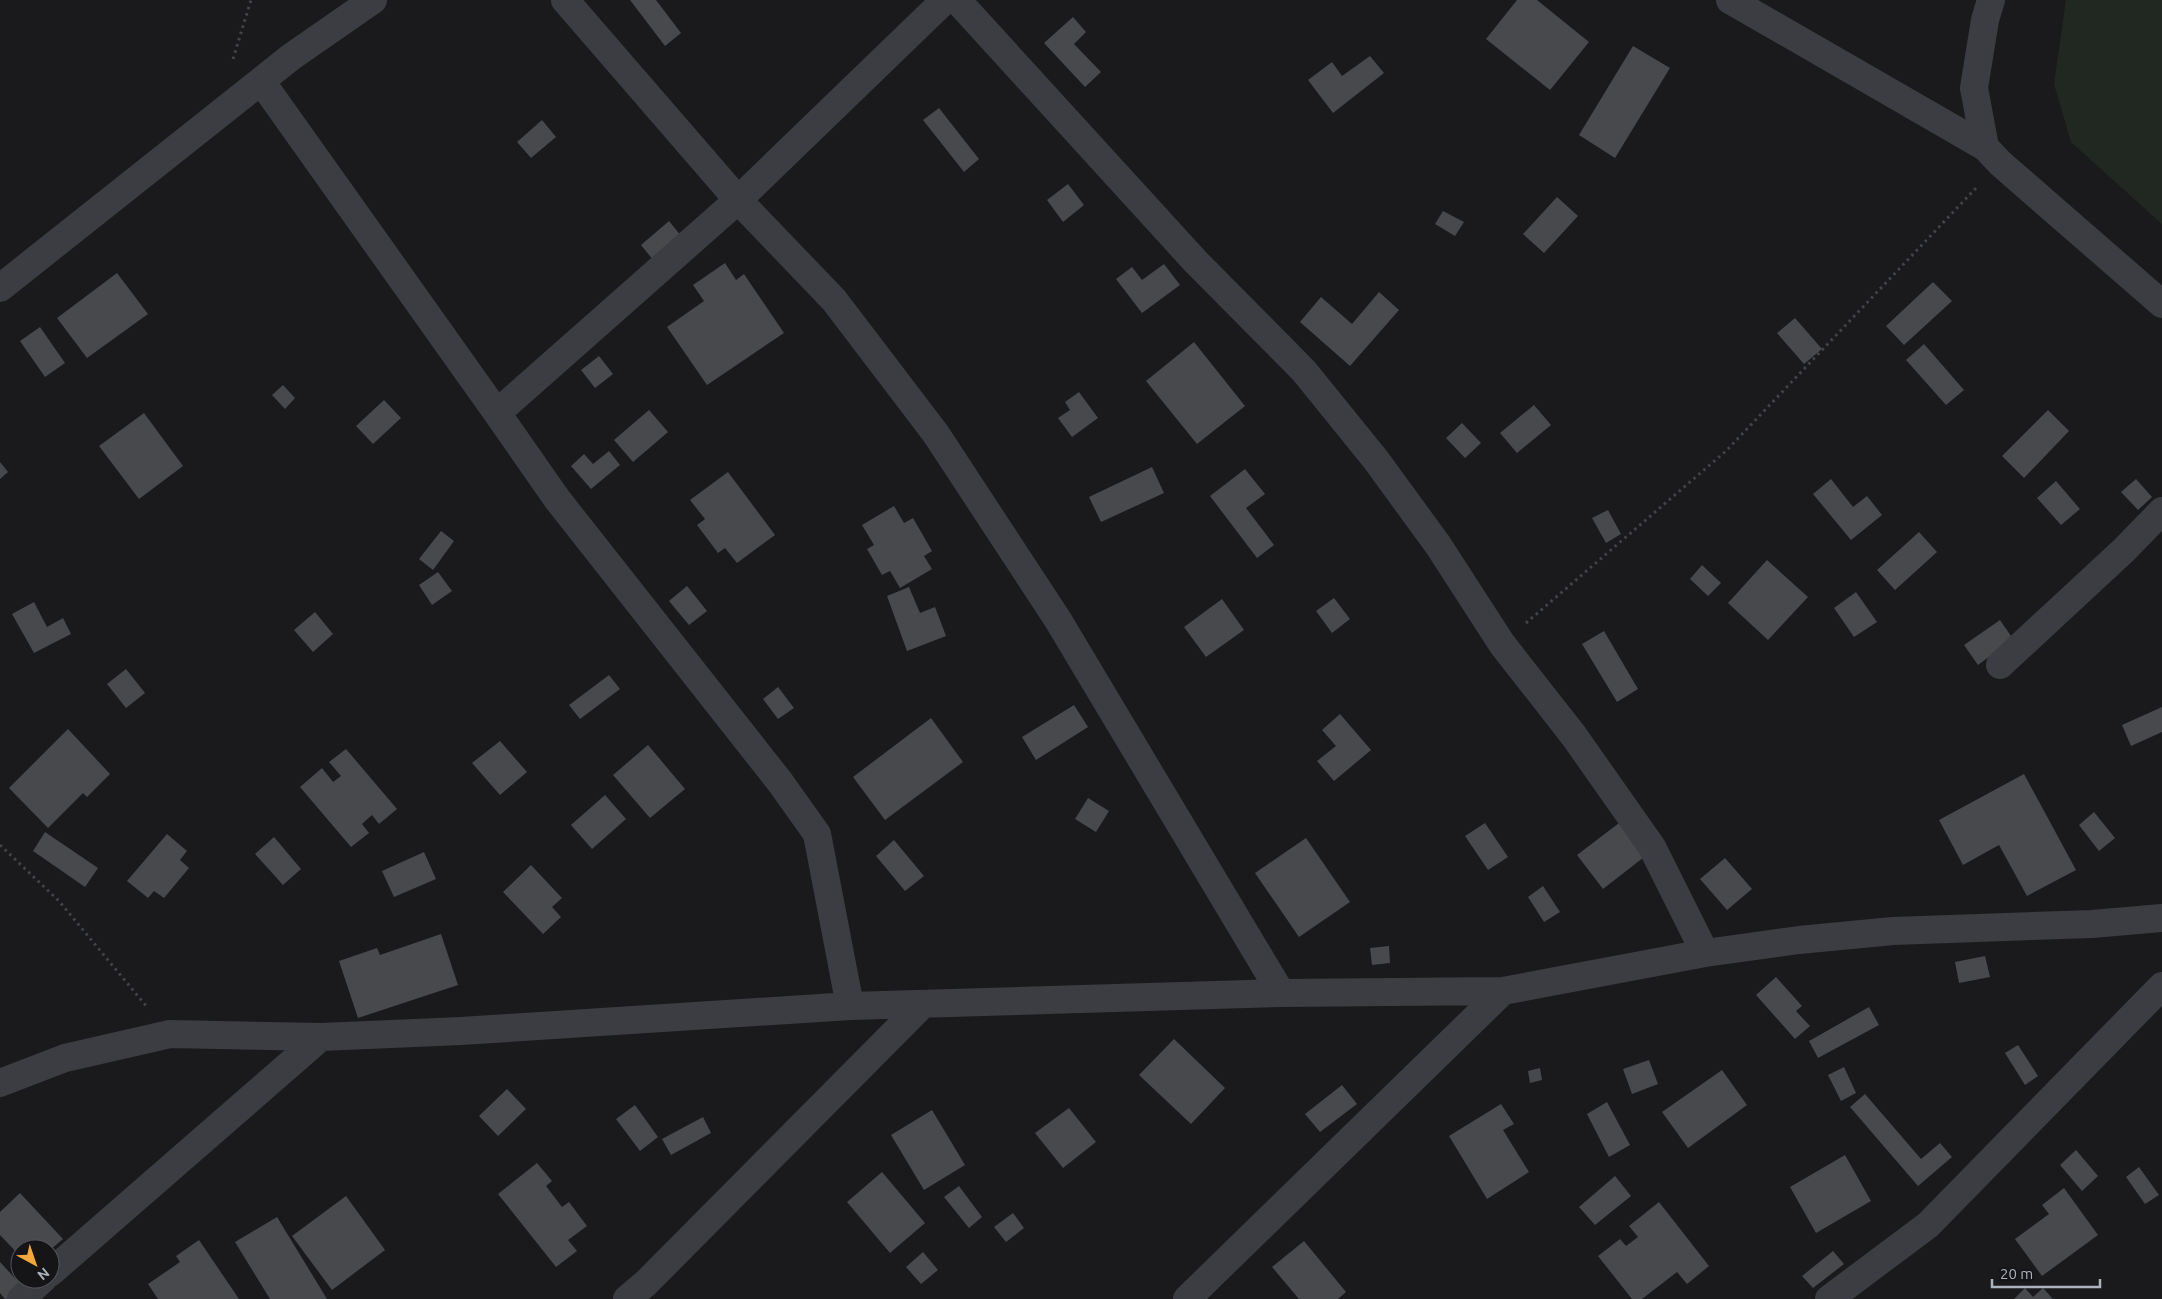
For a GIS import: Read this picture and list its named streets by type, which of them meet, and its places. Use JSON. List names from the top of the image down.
{
  "scale_bar": "20 m",
  "north": "bottom right"
}
